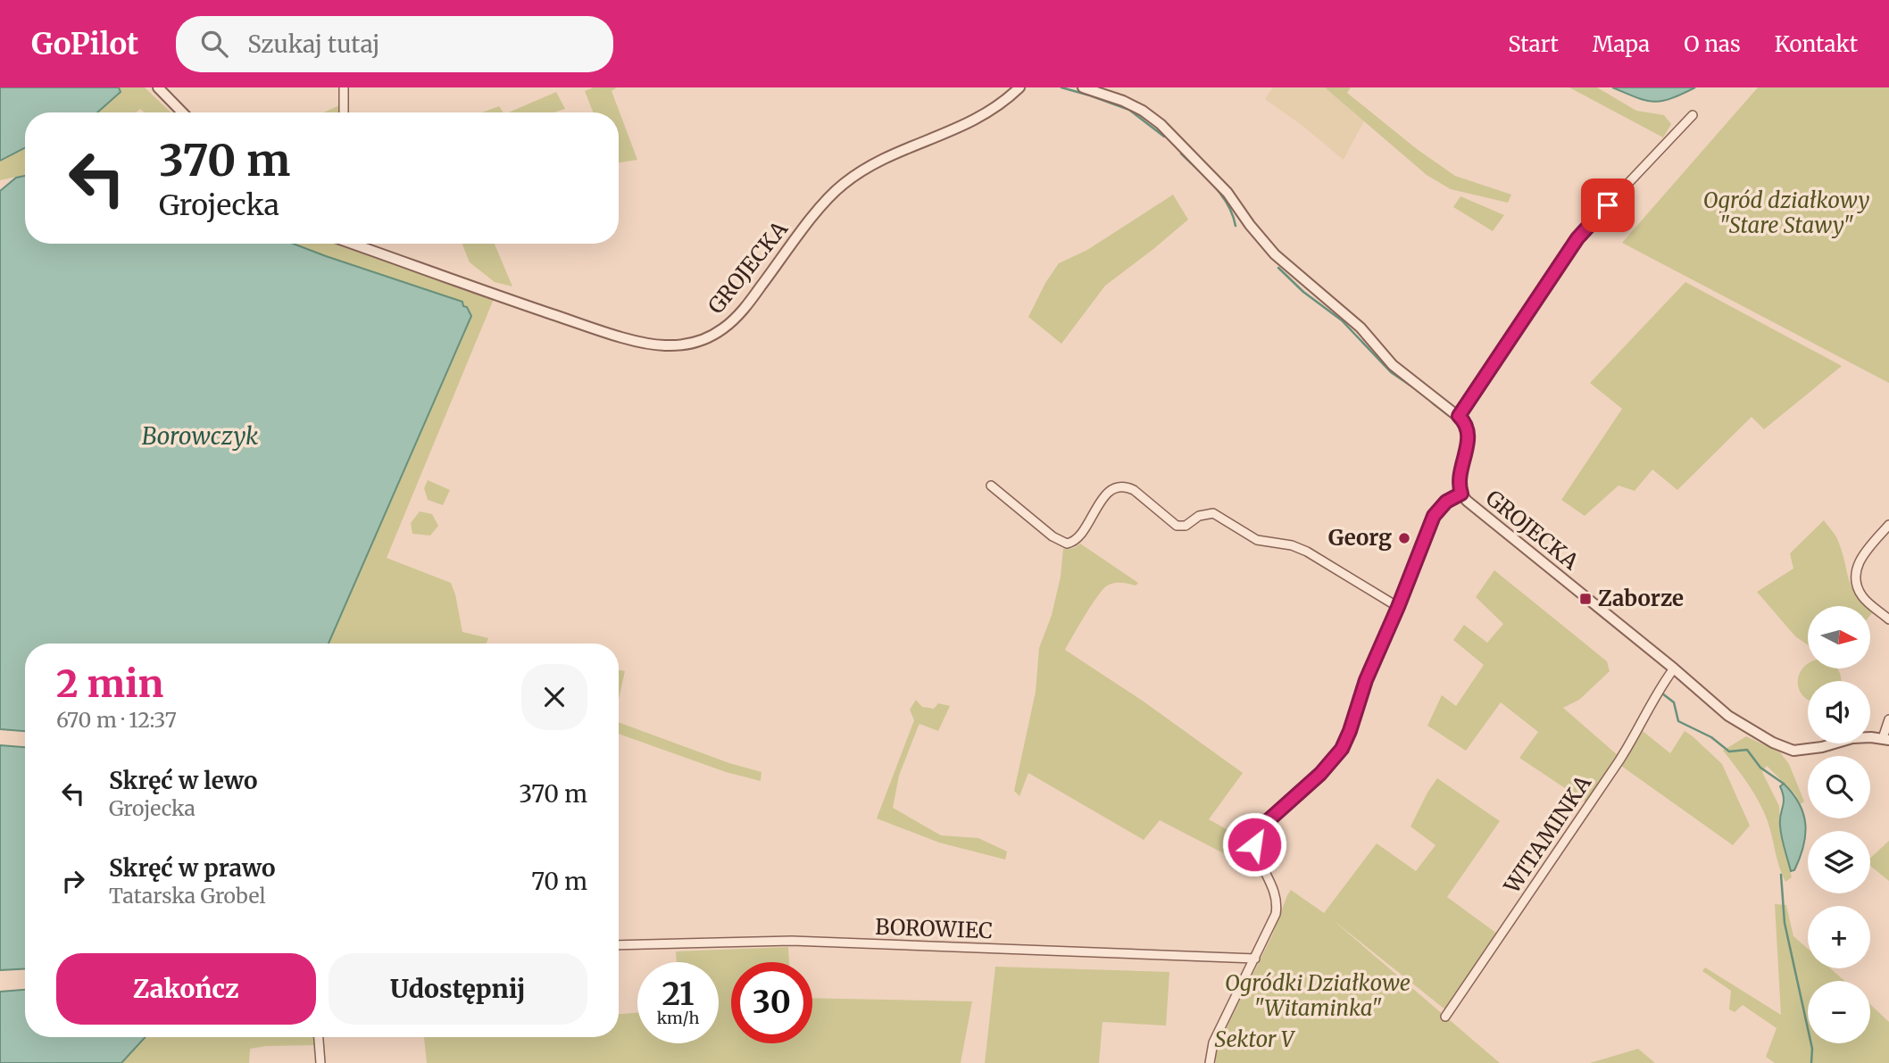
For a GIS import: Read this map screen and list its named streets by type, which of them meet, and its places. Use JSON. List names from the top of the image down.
{
  "streets": {
    "street": ["GROJECKA", "WITAMINKA", "BOROWIEC"]
  },
  "crossings": [
    ["GROJECKA", "WITAMINKA"]
  ],
  "water": ["Borowczyk"],
  "parks": ["Ogród działkowy \"Stare Stawy\"", "Ogródki Działkowe \"Witaminka\"", "Sektor V"],
  "places": {
    "other": ["Georg"],
    "transit": ["Zaborze"]
  },
  "north": "right",
  "page": {
    "header": "GoPilot",
    "search": "Szukaj tutaj",
    "nav": [
      "Start",
      "Mapa",
      "O nas",
      "Kontakt"
    ],
    "turn": ["370 m", "Grojecka"],
    "map_buttons": ["+", "−"],
    "heading": ["2 min", "670 m · 12:37"],
    "list": [
      {
        "name": "Skręć w lewo",
        "note": "Grojecka",
        "value": "370 m"
      },
      {
        "name": "Skręć w prawo",
        "note": "Tatarska Grobel",
        "value": "70 m"
      }
    ],
    "buttons": ["Zakończ", "Udostępnij"],
    "speed": "21 km/h",
    "limit": "30"
  }
}
